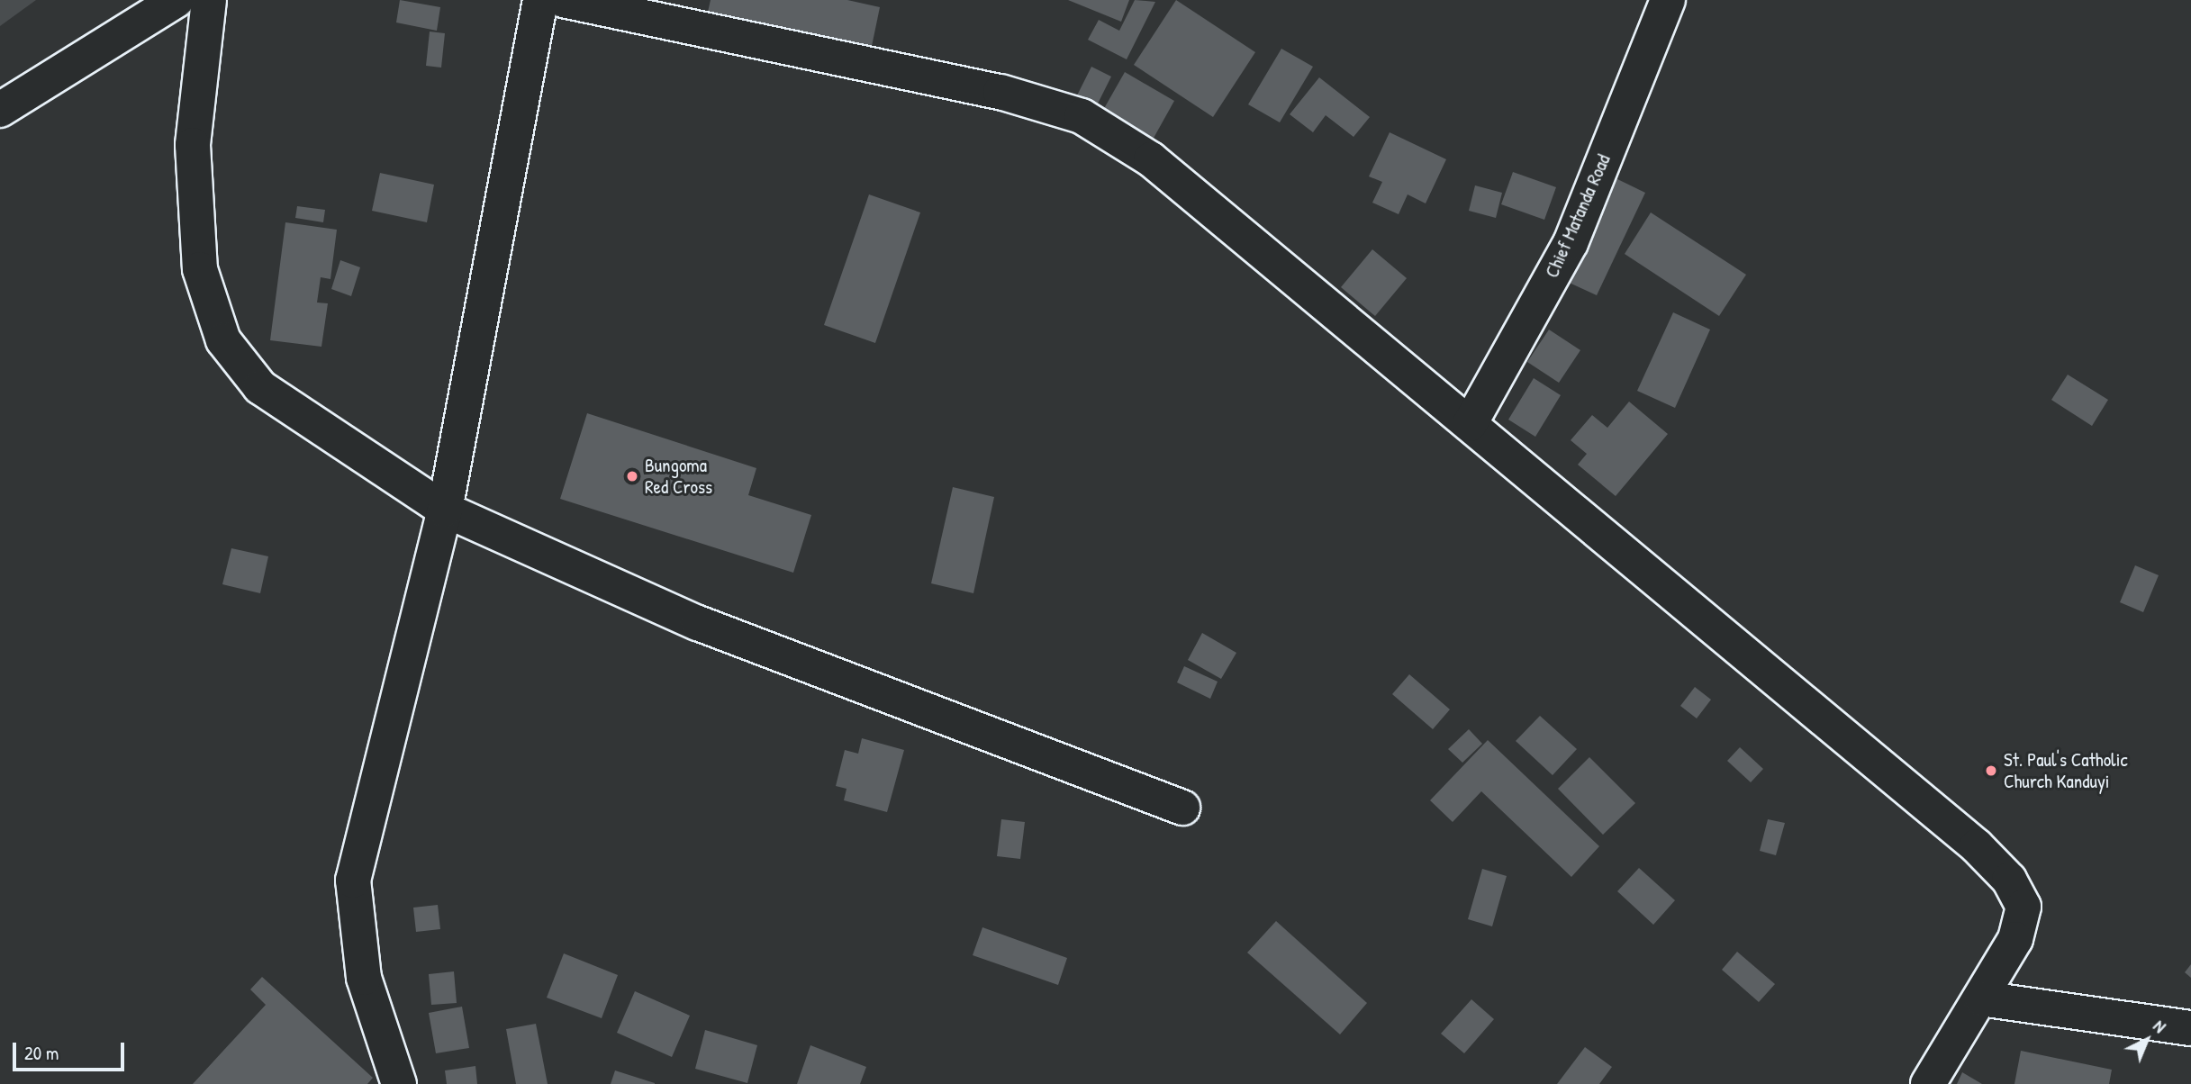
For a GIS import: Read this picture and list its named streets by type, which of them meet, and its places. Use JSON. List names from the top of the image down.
{
  "streets": {
    "street": ["Chief Matanda Road"]
  },
  "places": ["Bungoma Red Cross", "St. Paul's Catholic Church Kanduyi"],
  "scale_bar": "20 m",
  "north": "top right"
}
